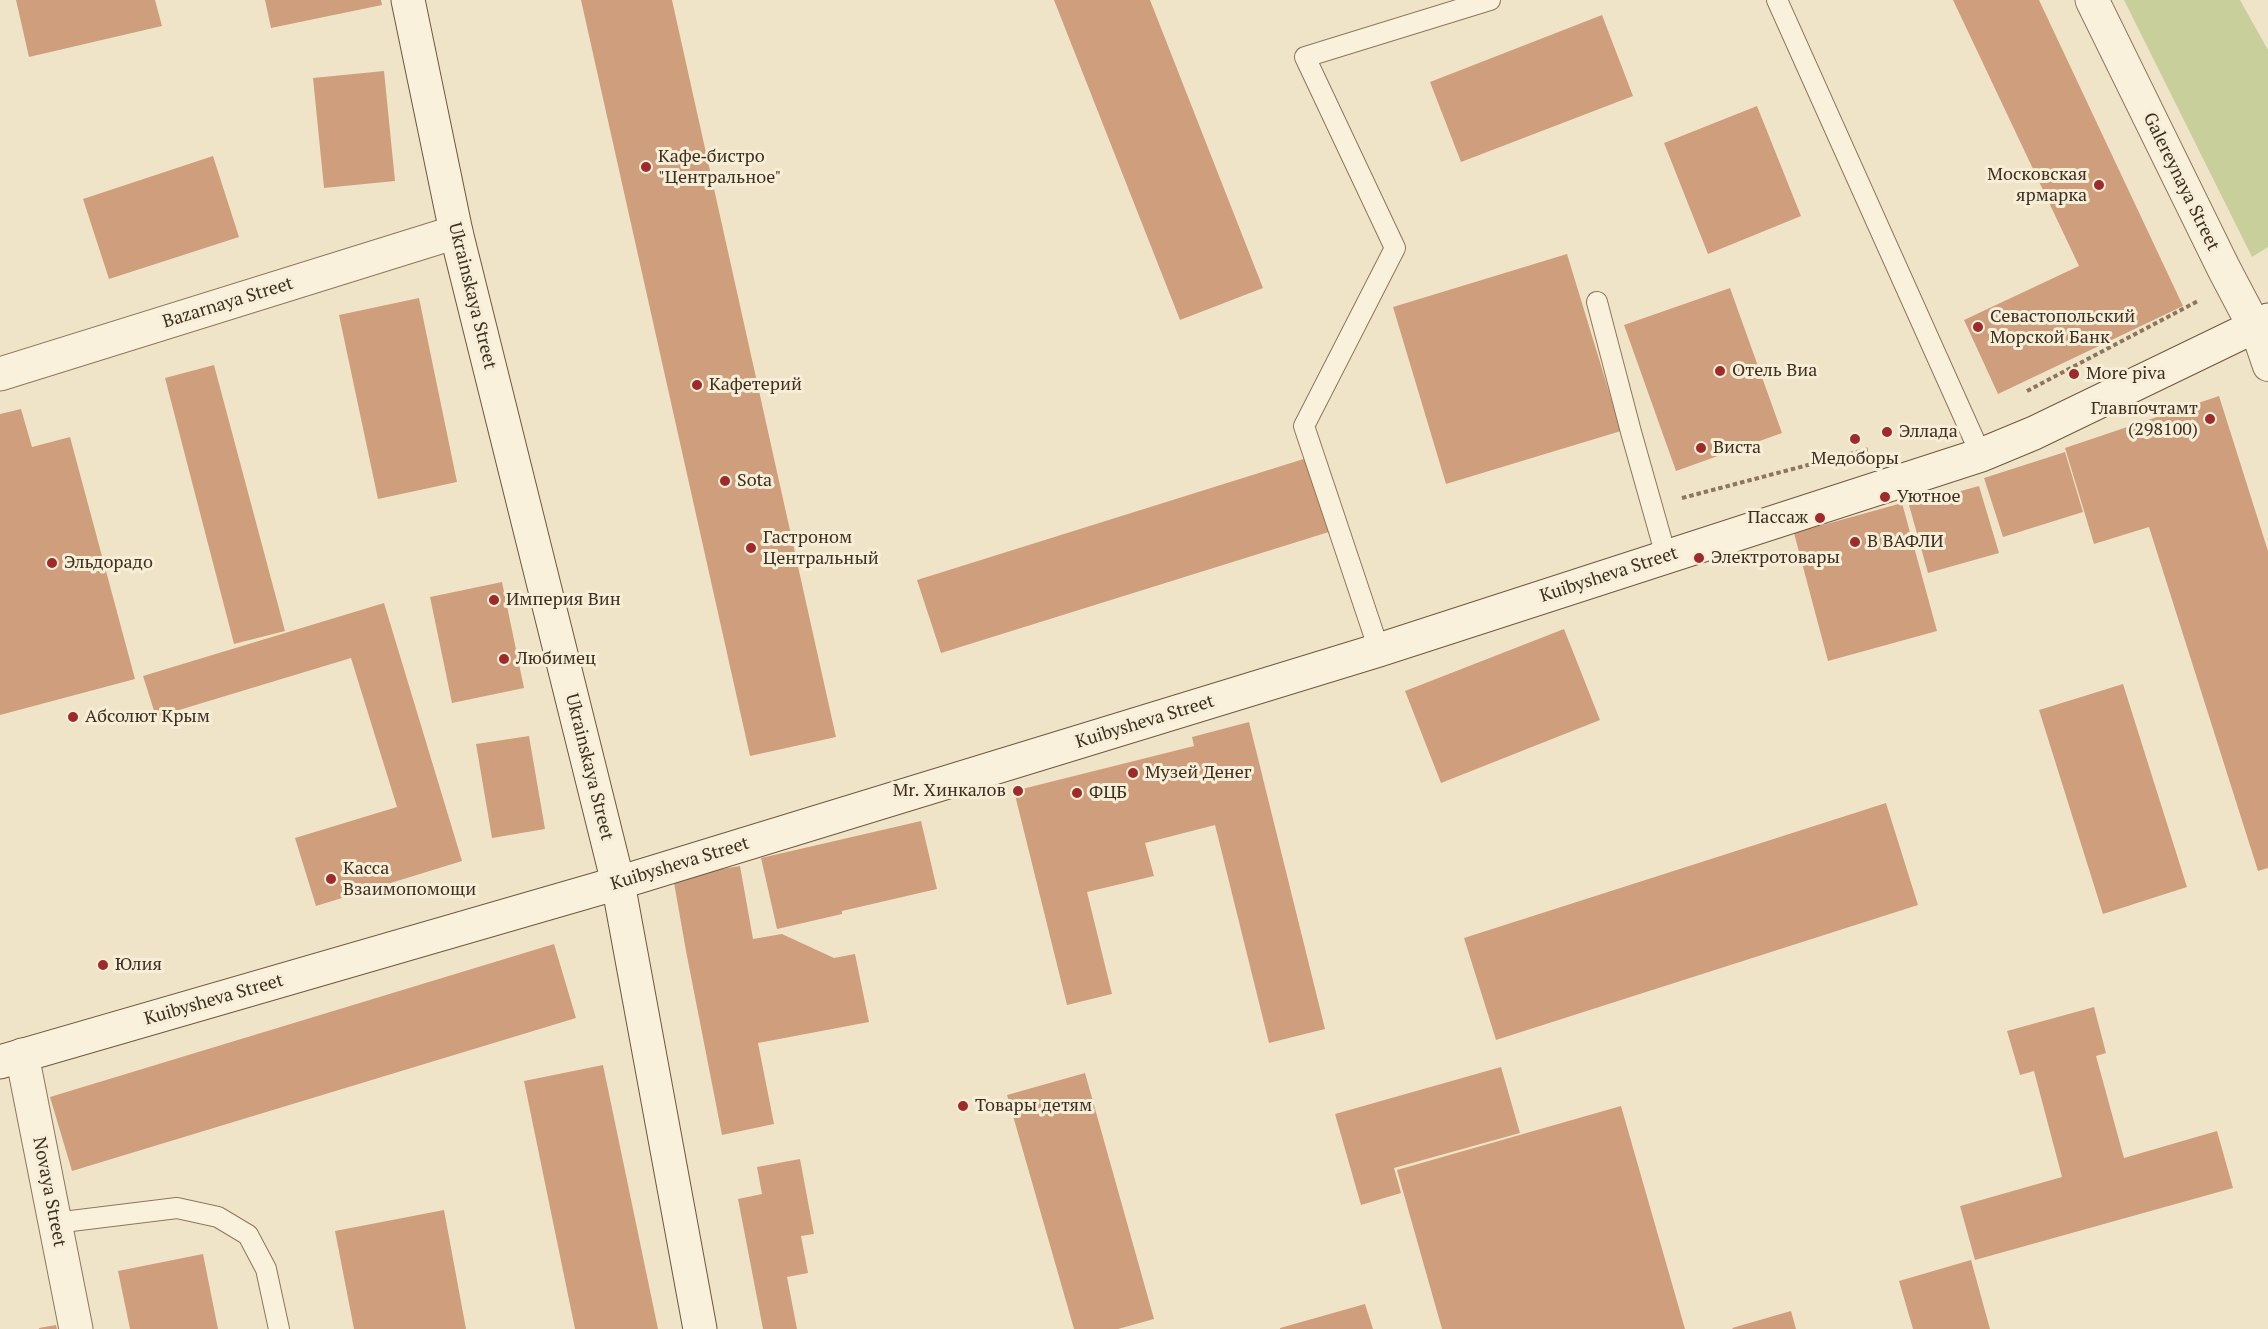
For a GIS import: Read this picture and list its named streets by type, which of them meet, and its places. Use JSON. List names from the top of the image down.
{
  "streets": {
    "main road": [
      "Galereynaya Street",
      "Ukrainskaya Street",
      "Bazarnaya Street",
      "Kuibysheva Street",
      "Novaya Street"
    ]
  },
  "crossings": [
    ["Galereynaya Street", "Kuibysheva Street"],
    ["Ukrainskaya Street", "Bazarnaya Street"],
    ["Ukrainskaya Street", "Kuibysheva Street"],
    ["Kuibysheva Street", "Novaya Street"]
  ],
  "places": [
    "Кафе‐бистро \"Центральное\"",
    "Московская ярмарка",
    "Севастопольский Морской Банк",
    "Отель Виа",
    "More piva",
    "Кафетерий",
    "Главпочтамт (298100)",
    "Эллада",
    "Медоборы",
    "Виста",
    "Sota",
    "Уютное",
    "Пассаж",
    "В ВАФЛИ",
    "Гастроном Центральный",
    "Электротовары",
    "Эльдорадо",
    "Империя Вин",
    "Любимец",
    "Абсолют Крым",
    "Музей Денег",
    "Mr. Хинкалов",
    "ФЦБ",
    "Касса Взаимопомощи",
    "Юлия",
    "Товары детям"
  ]
}
